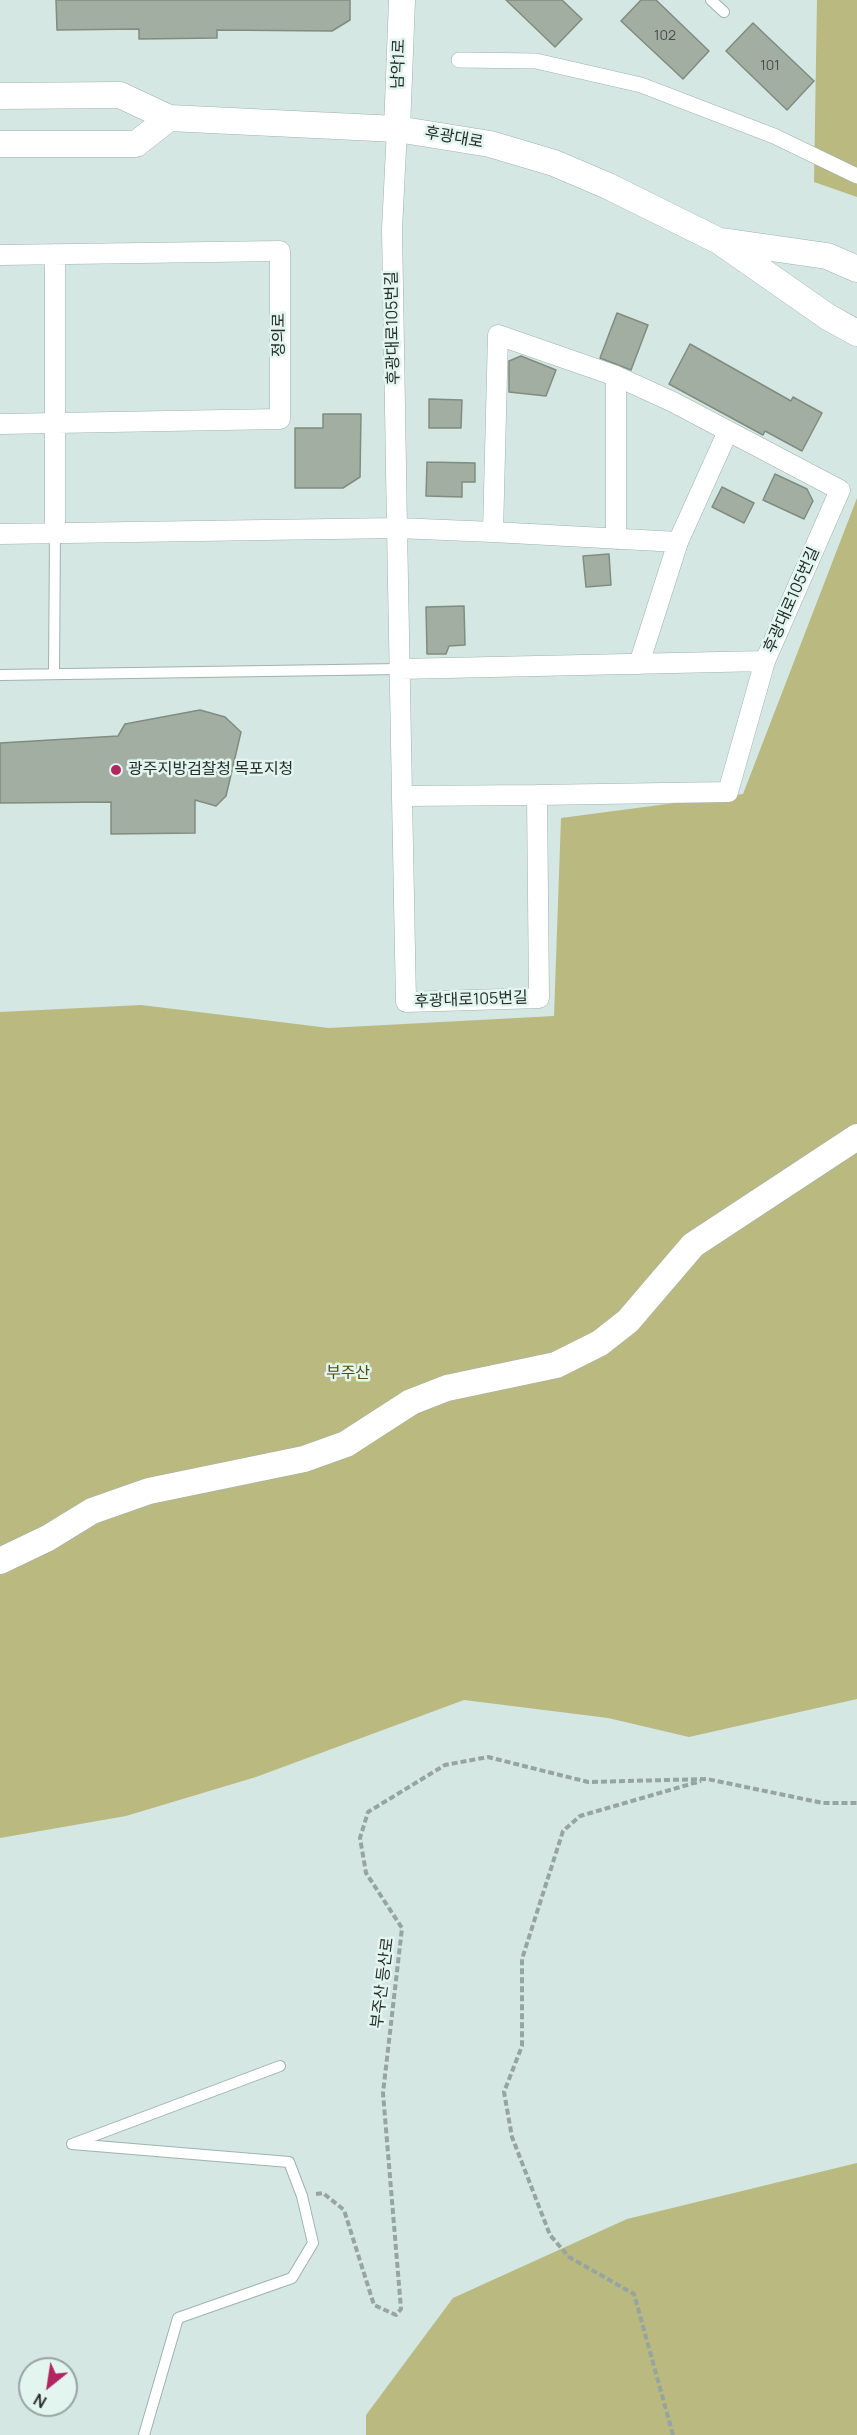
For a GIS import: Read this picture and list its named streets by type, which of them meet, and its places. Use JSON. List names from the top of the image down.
{
  "streets": {
    "street": [
      "남악1로",
      "후광대로",
      "후광대로105번길",
      "정의로"
    ],
    "path": ["부주산 등산로"]
  },
  "crossings": [
    ["남악1로", "후광대로"],
    ["남악1로", "후광대로105번길"],
    ["후광대로", "후광대로105번길"]
  ],
  "parks": ["부주산"],
  "places": ["광주지방검찰청 목포지청"],
  "house_numbers": ["102", "101"],
  "north": "bottom left"
}
